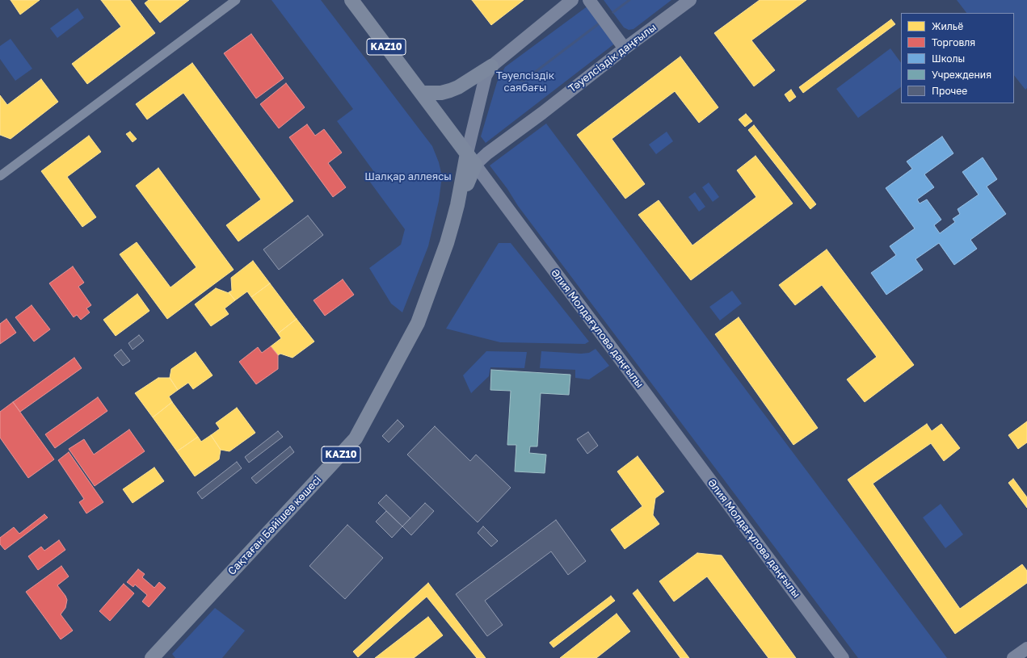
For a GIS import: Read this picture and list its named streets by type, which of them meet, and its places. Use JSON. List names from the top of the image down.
{
  "streets": {
    "main road": [
      "KAZ10",
      "Тәуелсіздік даңғылы",
      "Әлия Молдағұлова даңғылы",
      "Сақтаған Бәйішев көшесі"
    ]
  },
  "crossings": [
    ["Тәуелсіздік даңғылы", "Әлия Молдағұлова даңғылы"],
    ["Тәуелсіздік даңғылы", "Сақтаған Бәйішев көшесі"],
    ["Әлия Молдағұлова даңғылы", "Сақтаған Бәйішев көшесі"]
  ],
  "parks": ["Тәуелсіздік саябағы", "Шалқар аллеясы"],
  "legend": [
    "Жильё",
    "Торговля",
    "Школы",
    "Учреждения",
    "Прочее"
  ]
}
